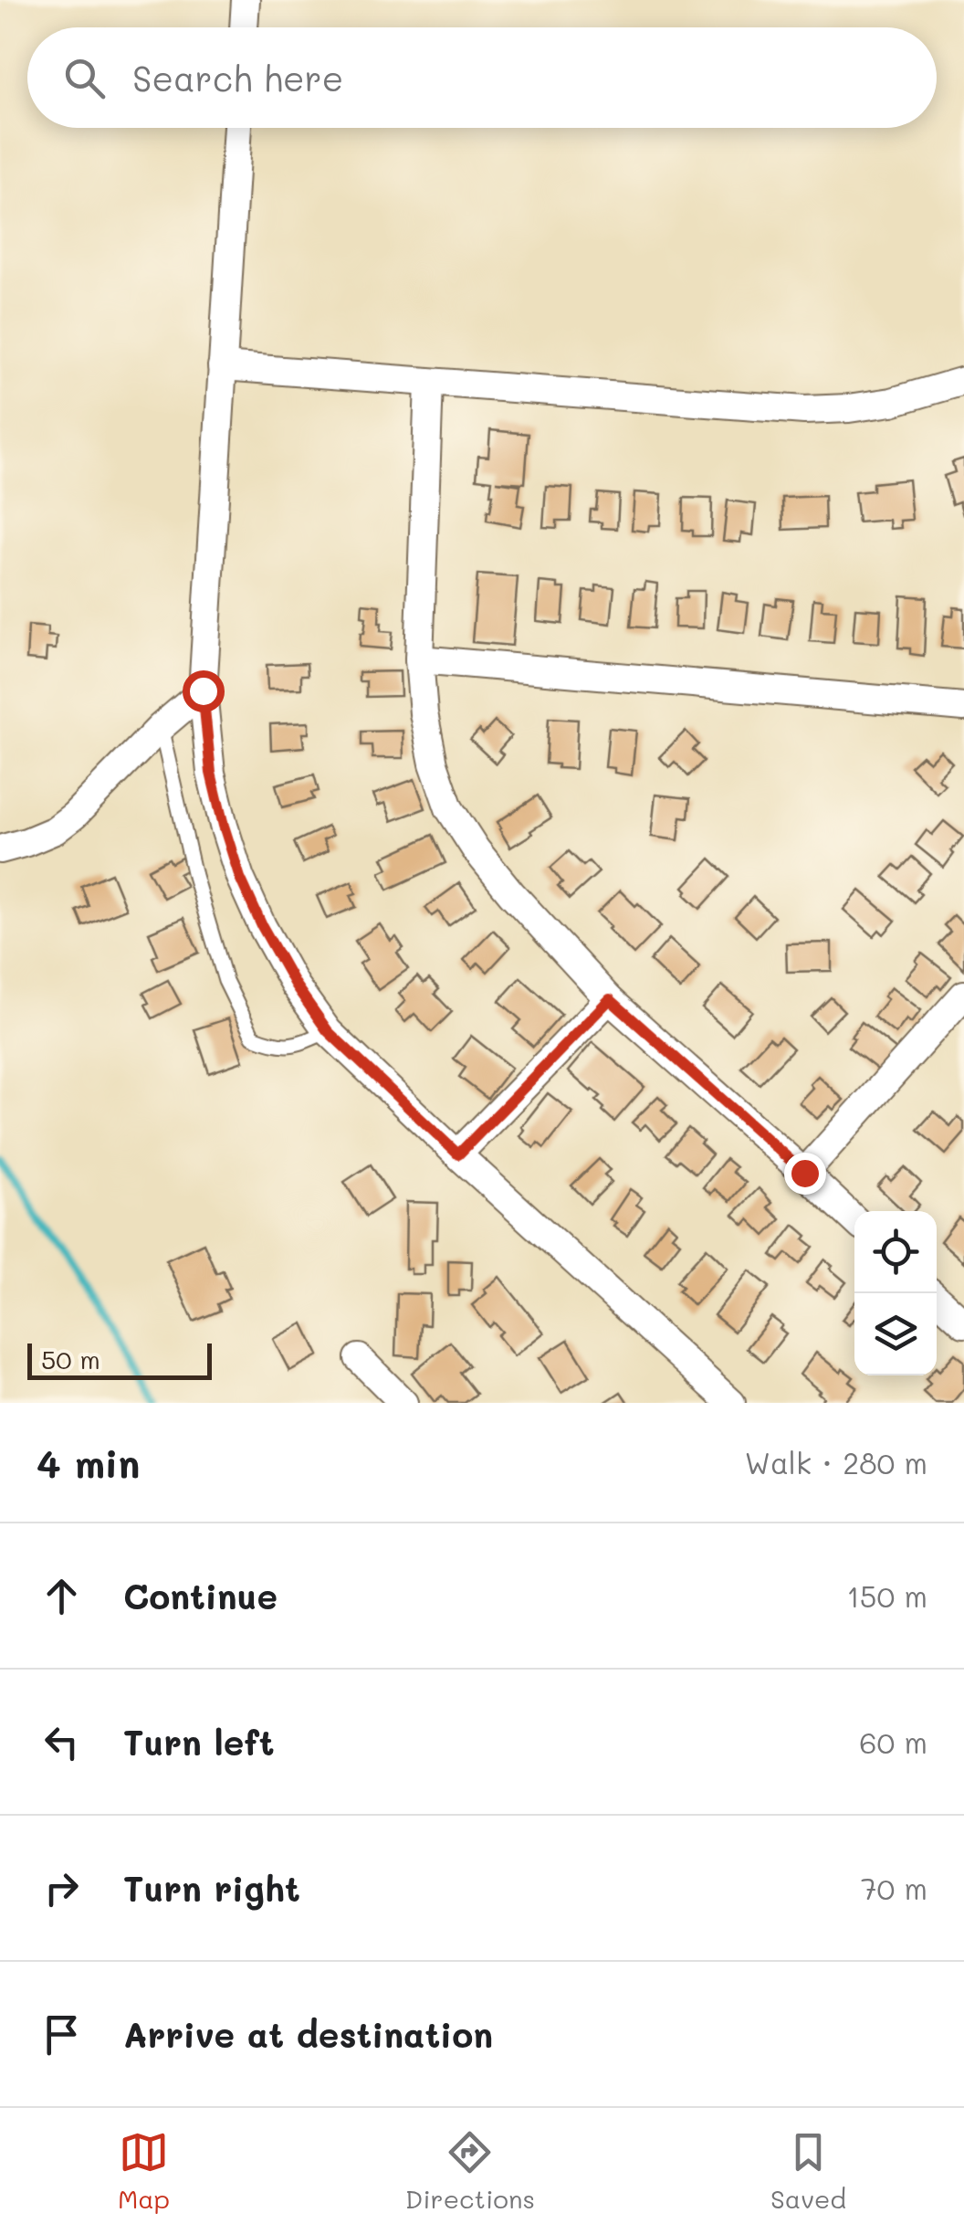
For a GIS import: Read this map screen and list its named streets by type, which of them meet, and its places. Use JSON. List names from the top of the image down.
{
  "scale_bar": "50 m",
  "page": {
    "search": "Search here",
    "scale": "50 m",
    "heading": ["4 min", "Walk · 280 m"],
    "list": [
      ["Continue", "150 m"],
      ["Turn left", "60 m"],
      ["Turn right", "70 m"],
      "Arrive at destination"
    ],
    "nav": ["Map", "Directions", "Saved"]
  }
}
